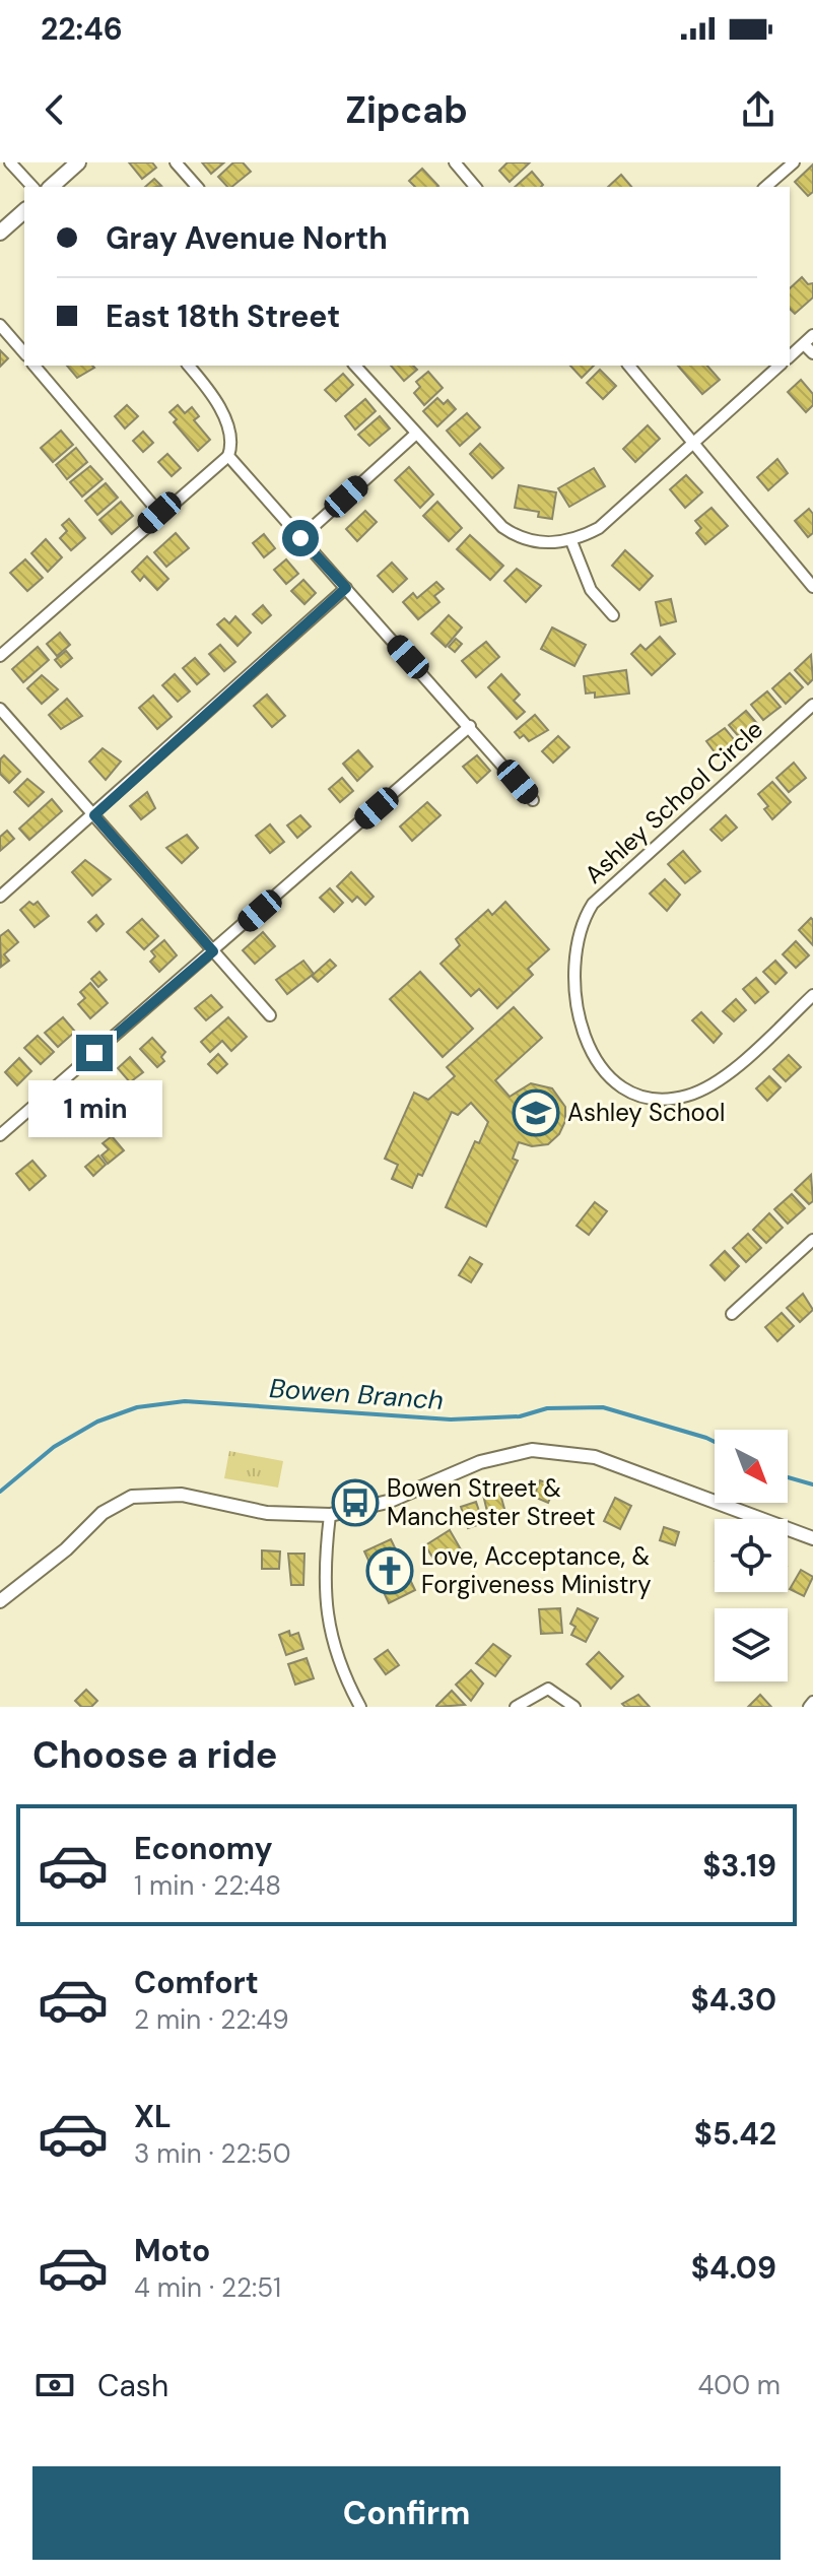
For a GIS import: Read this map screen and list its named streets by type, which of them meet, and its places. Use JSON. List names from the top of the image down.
{
  "streets": {
    "street": ["Ashley School Circle"]
  },
  "water": ["Bowen Branch"],
  "places": {
    "school or university": ["Ashley School"],
    "bus stop": ["Bowen Street & Manchester Street"],
    "church": ["Love, Acceptance, & Forgiveness Ministry"]
  },
  "north": "bottom right",
  "page": {
    "status": "22:46",
    "header": "Zipcab",
    "banner": ["Gray Avenue North", "East 18th Street"],
    "bubble": "1 min",
    "heading": "Choose a ride",
    "list": [
      {
        "name": "Economy",
        "note": "1 min · 22:48",
        "value": "$3.19"
      },
      {
        "name": "Comfort",
        "note": "2 min · 22:49",
        "value": "$4.30"
      },
      {
        "name": "XL",
        "note": "3 min · 22:50",
        "value": "$5.42"
      },
      {
        "name": "Moto",
        "note": "4 min · 22:51",
        "value": "$4.09"
      }
    ],
    "pay": ["Cash", "400 m"],
    "buttons": "Confirm"
  }
}
